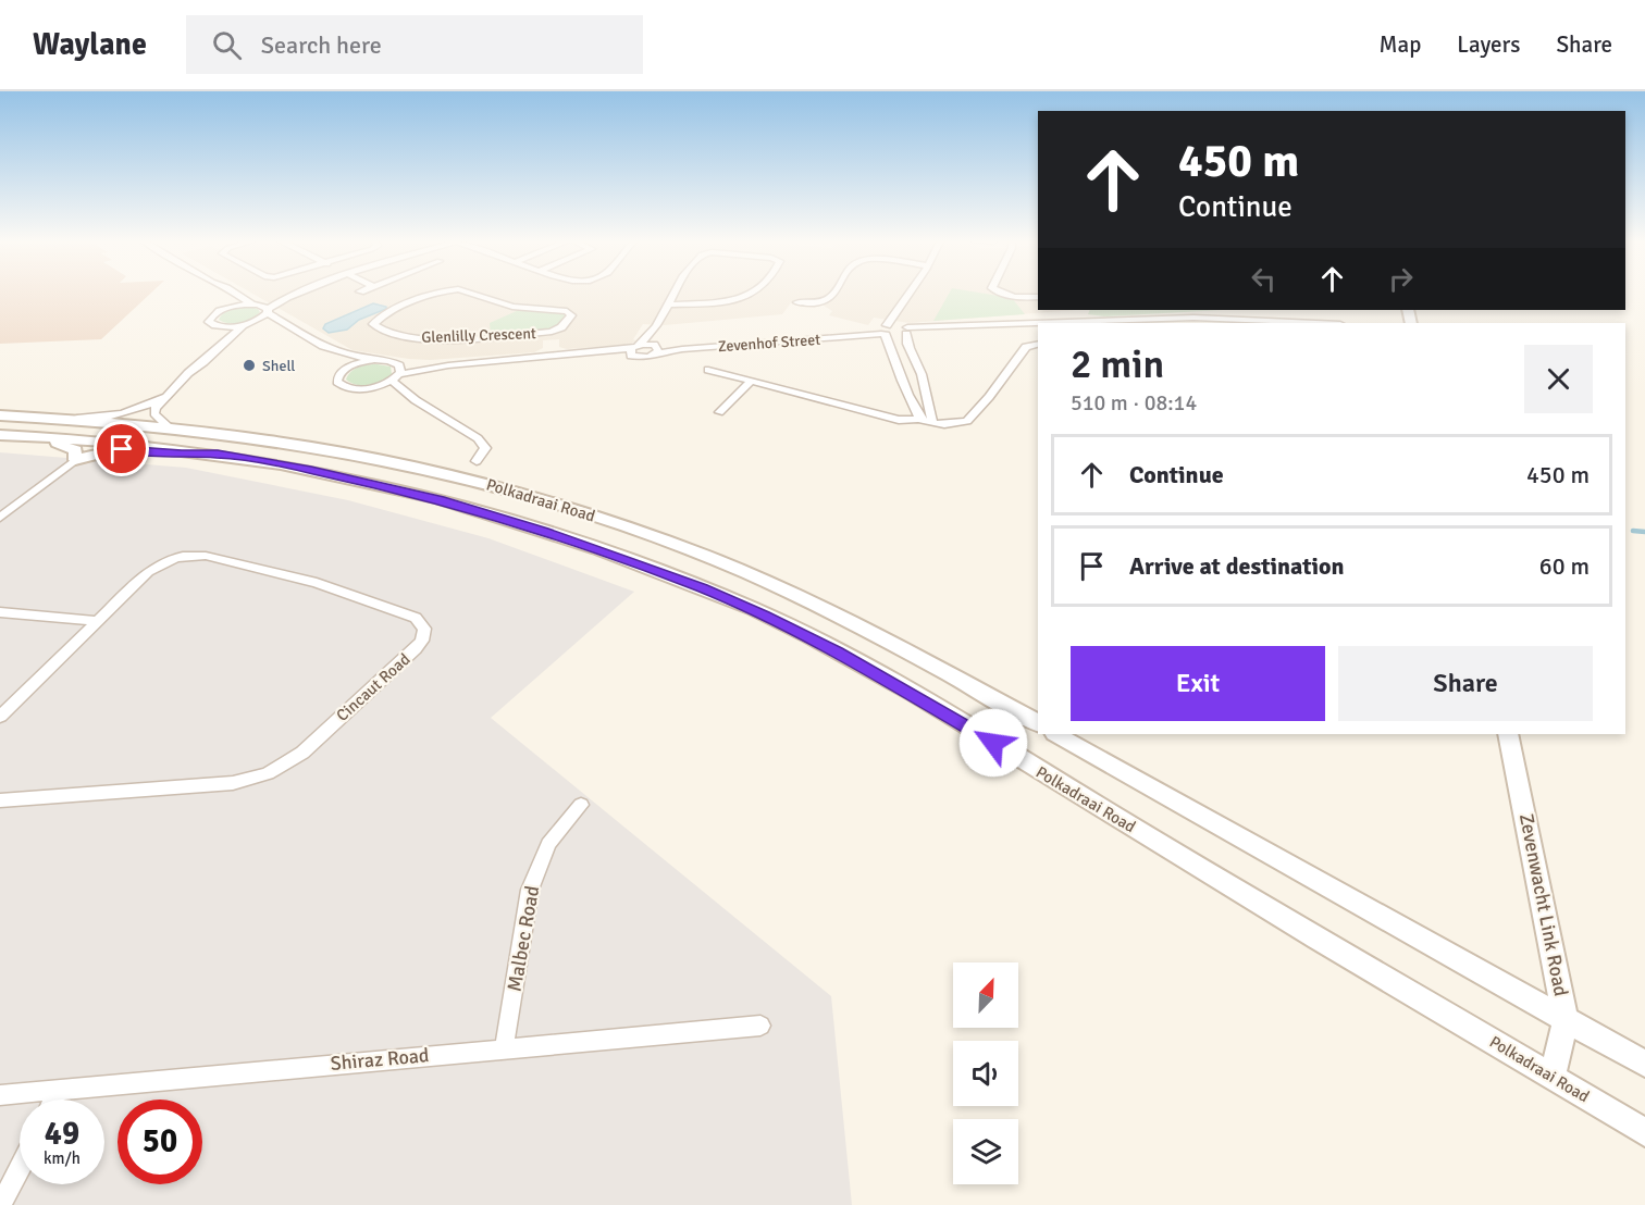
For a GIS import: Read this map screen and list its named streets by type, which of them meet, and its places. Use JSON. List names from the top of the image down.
{
  "streets": {
    "main road": ["Polkadraai Road", "Zevenwacht Link Road"],
    "street": [
      "Glenlilly Crescent",
      "Zevenhof Street",
      "Cincaut Road",
      "Malbec Road",
      "Shiraz Road"
    ]
  },
  "crossings": [
    ["Glenlilly Crescent", "Zevenhof Street"],
    ["Polkadraai Road", "Zevenwacht Link Road"],
    ["Malbec Road", "Shiraz Road"]
  ],
  "places": ["Shell"],
  "north": "top right",
  "page": {
    "header": "Waylane",
    "search": "Search here",
    "nav": ["Map", "Layers", "Share"],
    "turn": ["450 m", "Continue"],
    "heading": ["2 min", "510 m · 08:14"],
    "list": [
      {
        "name": "Continue",
        "value": "450 m"
      },
      {
        "name": "Arrive at destination",
        "value": "60 m"
      }
    ],
    "buttons": ["Exit", "Share"],
    "speed": "49 km/h",
    "limit": "50"
  }
}
